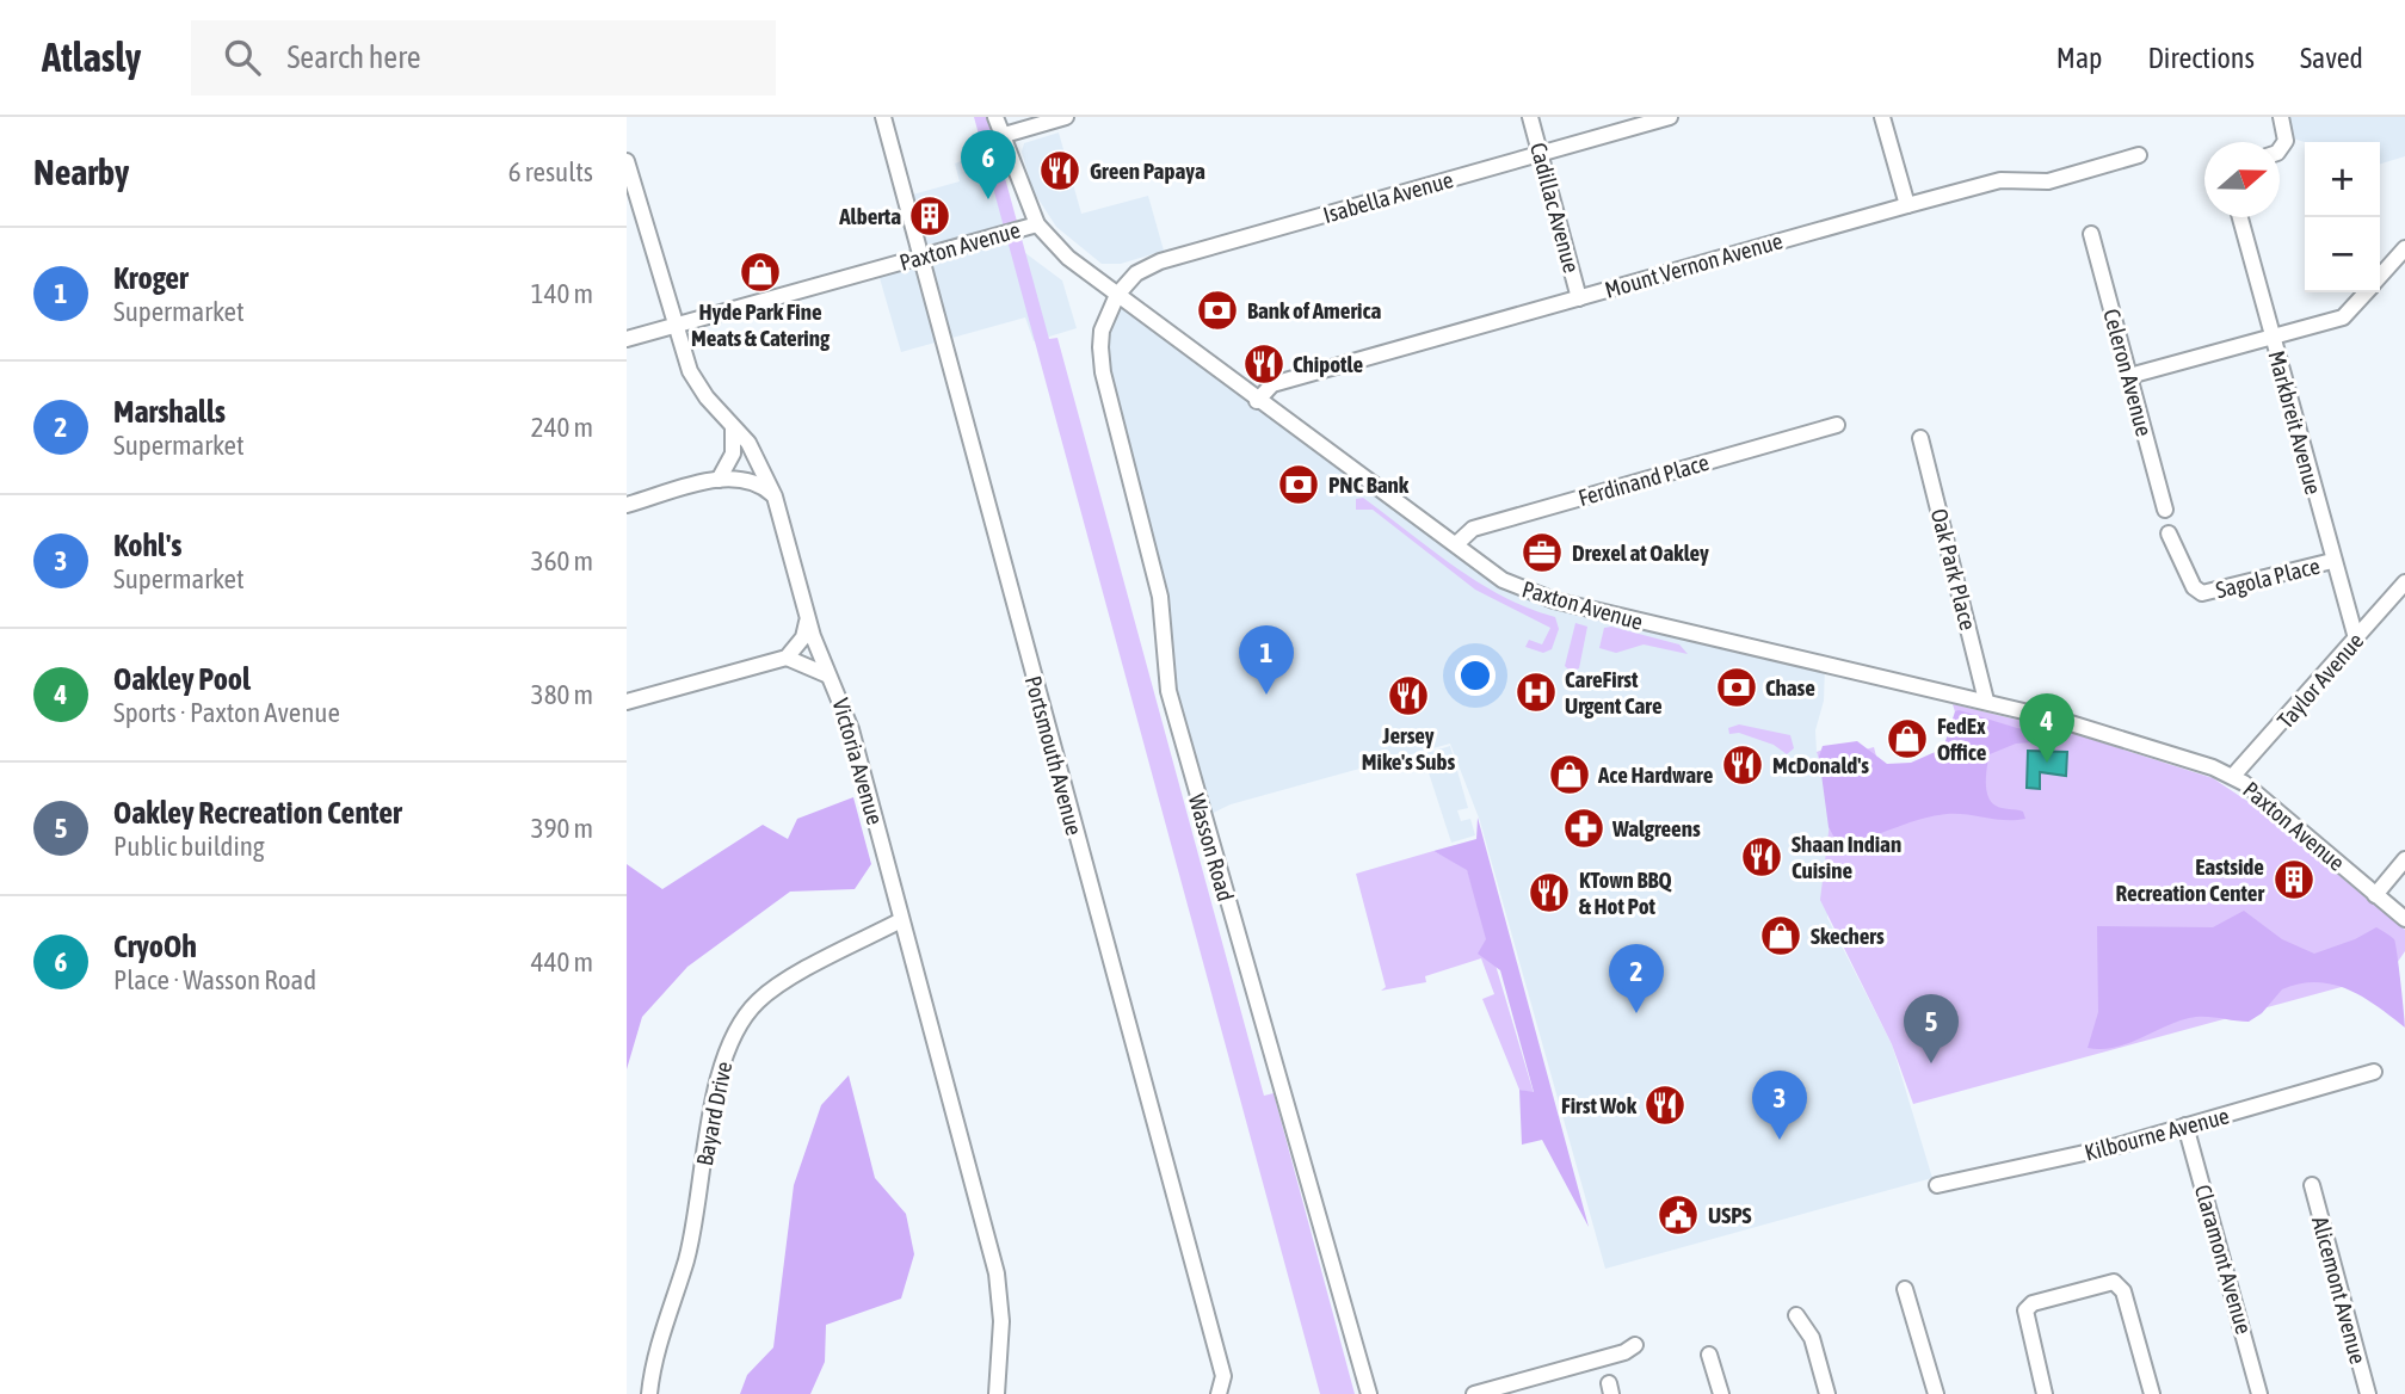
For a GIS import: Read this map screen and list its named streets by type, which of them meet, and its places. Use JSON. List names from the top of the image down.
{
  "streets": {
    "street": [
      "Isabella Avenue",
      "Cadillac Avenue",
      "Paxton Avenue",
      "Mount Vernon Avenue",
      "Celeron Avenue",
      "Markbreit Avenue",
      "Ferdinand Place",
      "Oak Park Place",
      "Sagola Place",
      "Taylor Avenue",
      "Portsmouth Avenue",
      "Victoria Avenue",
      "Wasson Road",
      "Bayard Drive",
      "Kilbourne Avenue",
      "Claramont Avenue",
      "Alicemont Avenue"
    ]
  },
  "crossings": [
    ["Isabella Avenue", "Cadillac Avenue"],
    ["Isabella Avenue", "Paxton Avenue"],
    ["Isabella Avenue", "Wasson Road"],
    ["Cadillac Avenue", "Mount Vernon Avenue"],
    ["Paxton Avenue", "Mount Vernon Avenue"],
    ["Paxton Avenue", "Ferdinand Place"],
    ["Paxton Avenue", "Oak Park Place"],
    ["Paxton Avenue", "Taylor Avenue"],
    ["Paxton Avenue", "Portsmouth Avenue"],
    ["Paxton Avenue", "Victoria Avenue"],
    ["Paxton Avenue", "Wasson Road"],
    ["Markbreit Avenue", "Sagola Place"],
    ["Markbreit Avenue", "Taylor Avenue"],
    ["Victoria Avenue", "Bayard Drive"],
    ["Kilbourne Avenue", "Claramont Avenue"]
  ],
  "places": {
    "restaurant": [
      "Green Papaya",
      "Chipotle",
      "Jersey Mike's Subs",
      "McDonald's",
      "Shaan Indian Cuisine",
      "KTown BBQ & Hot Pot",
      "First Wok"
    ],
    "building": ["Alberta", "Eastside Recreation Center"],
    "shop": [
      "Hyde Park Fine Meats & Catering",
      "FedEx Office",
      "Ace Hardware",
      "Skechers"
    ],
    "bank": ["Bank of America", "PNC Bank", "Chase"],
    "office": ["Drexel at Oakley"],
    "hospital": ["CareFirst Urgent Care"],
    "pharmacy": ["Walgreens"],
    "public building": ["USPS"]
  },
  "north": "right",
  "page": {
    "header": "Atlasly",
    "search": "Search here",
    "nav": ["Map", "Directions", "Saved"],
    "heading": ["Nearby", "6 results"],
    "pins": [
      "6",
      "1",
      "4",
      "2",
      "5",
      "3"
    ],
    "map_buttons": ["+", "−"],
    "list": [
      {
        "mark": "1",
        "name": "Kroger",
        "note": "Supermarket",
        "value": "140 m"
      },
      {
        "mark": "2",
        "name": "Marshalls",
        "note": "Supermarket",
        "value": "240 m"
      },
      {
        "mark": "3",
        "name": "Kohl's",
        "note": "Supermarket",
        "value": "360 m"
      },
      {
        "mark": "4",
        "name": "Oakley Pool",
        "note": "Sports · Paxton Avenue",
        "value": "380 m"
      },
      {
        "mark": "5",
        "name": "Oakley Recreation Center",
        "note": "Public building",
        "value": "390 m"
      },
      {
        "mark": "6",
        "name": "CryoOh",
        "note": "Place · Wasson Road",
        "value": "440 m"
      }
    ]
  }
}
